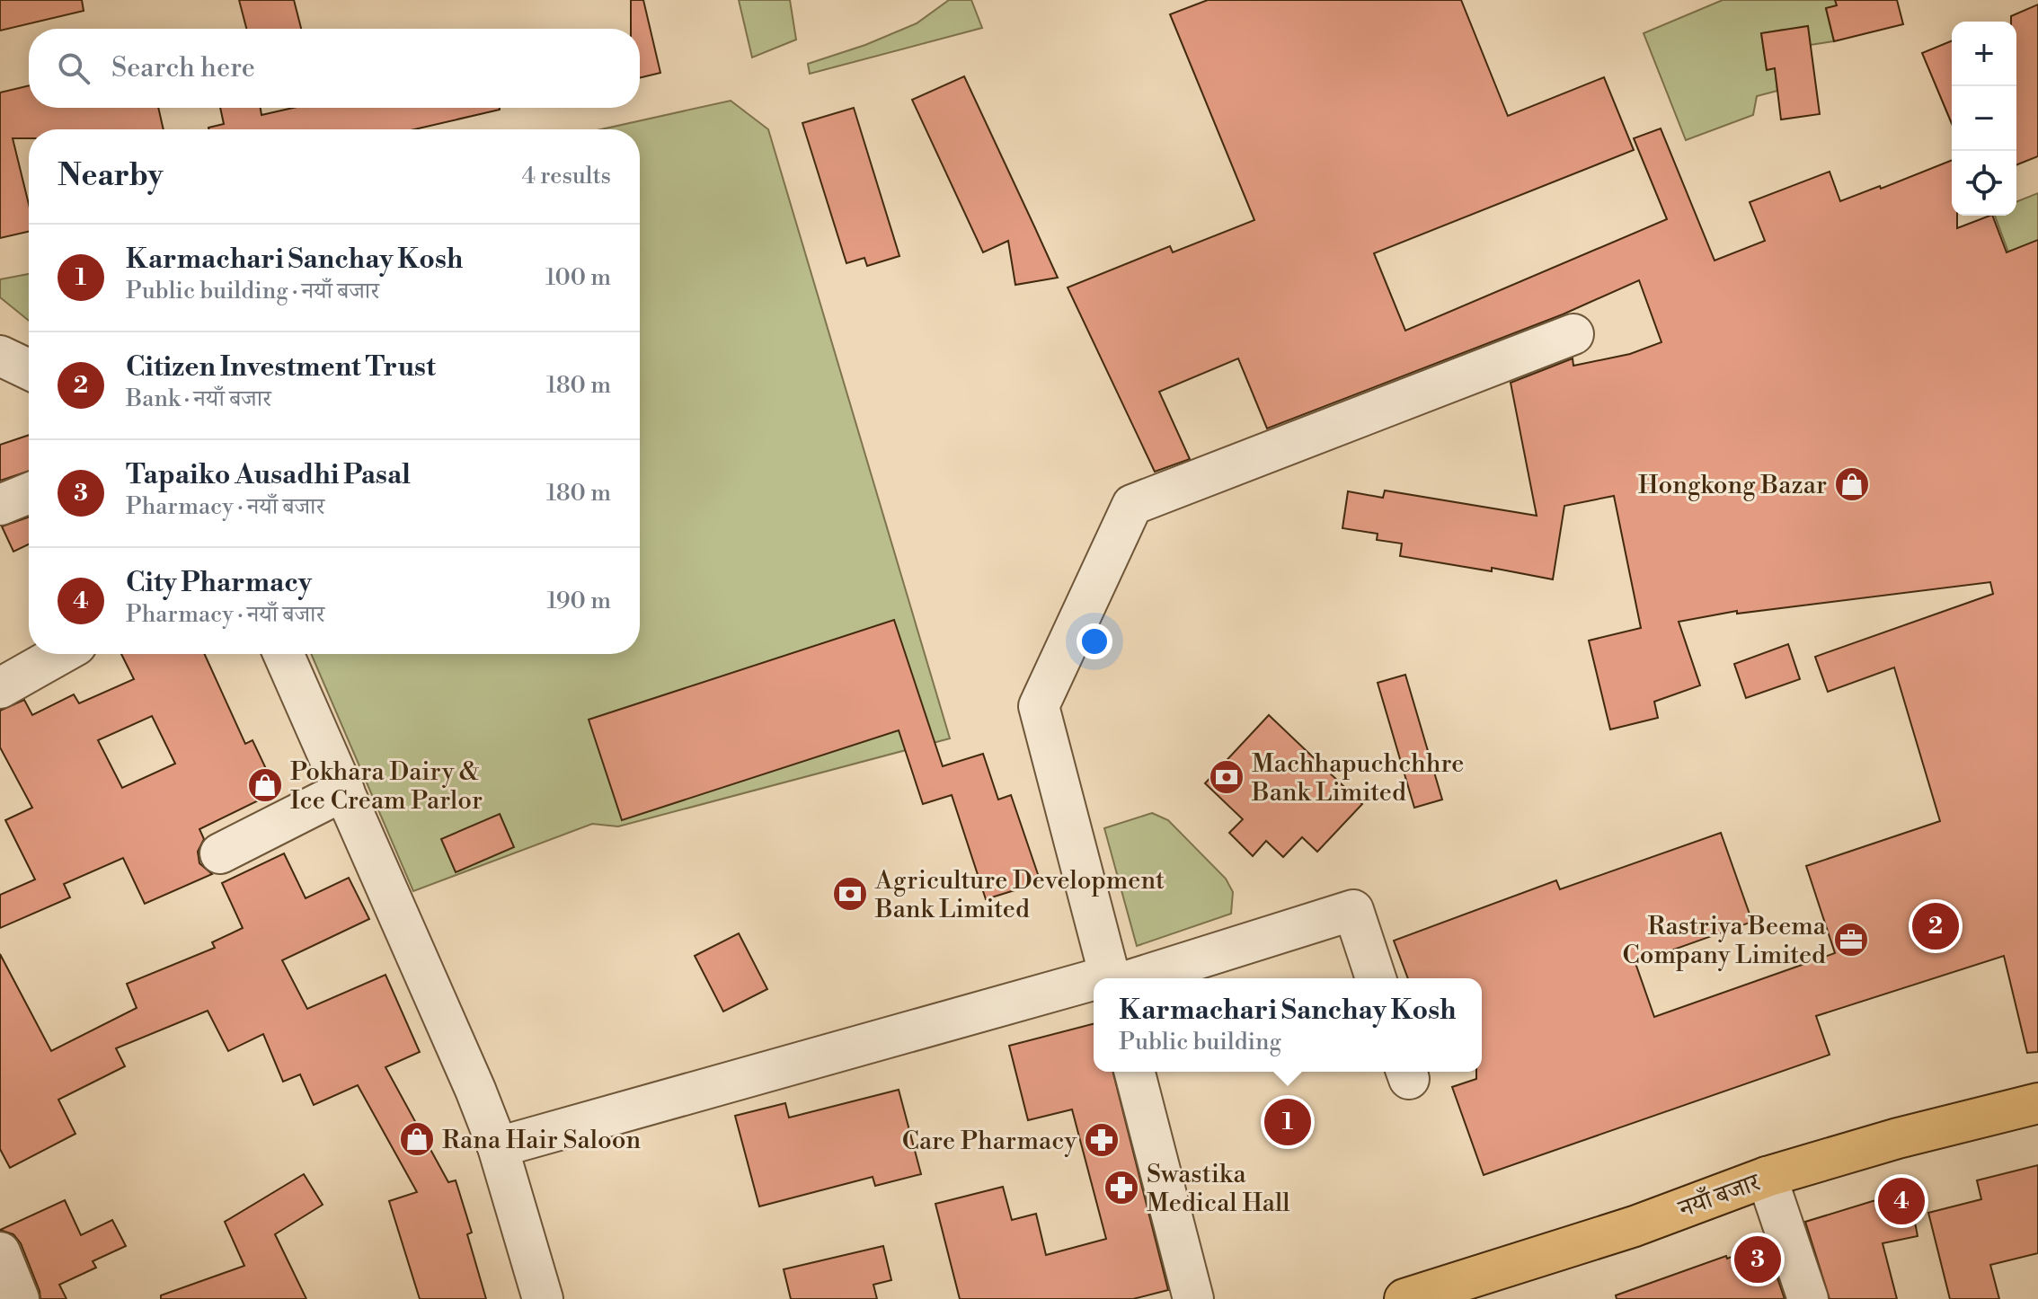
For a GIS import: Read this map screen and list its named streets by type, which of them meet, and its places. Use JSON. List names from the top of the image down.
{
  "streets": {
    "main road": ["नयाँ बजार"]
  },
  "places": {
    "shop": ["Hongkong Bazar", "Pokhara Dairy & Ice Cream Parlor", "Rana Hair Saloon"],
    "bank": ["Machhapuchchhre Bank Limited", "Agriculture Development Bank Limited"],
    "office": ["Rastriya Beema Company Limited"],
    "pharmacy": ["Care Pharmacy", "Swastika Medical Hall"]
  },
  "page": {
    "map_buttons": ["+", "−"],
    "search": "Search here",
    "heading": ["Nearby", "4 results"],
    "list": [
      {
        "mark": "1",
        "name": "Karmachari Sanchay Kosh",
        "note": "Public building · नयाँ बजार",
        "value": "100 m"
      },
      {
        "mark": "2",
        "name": "Citizen Investment Trust",
        "note": "Bank · नयाँ बजार",
        "value": "180 m"
      },
      {
        "mark": "3",
        "name": "Tapaiko Ausadhi Pasal",
        "note": "Pharmacy · नयाँ बजार",
        "value": "180 m"
      },
      {
        "mark": "4",
        "name": "City Pharmacy",
        "note": "Pharmacy · नयाँ बजार",
        "value": "190 m"
      }
    ],
    "pins": [
      "2",
      "1",
      "4",
      "3"
    ],
    "popup": ["Karmachari Sanchay Kosh", "Public building"]
  }
}
